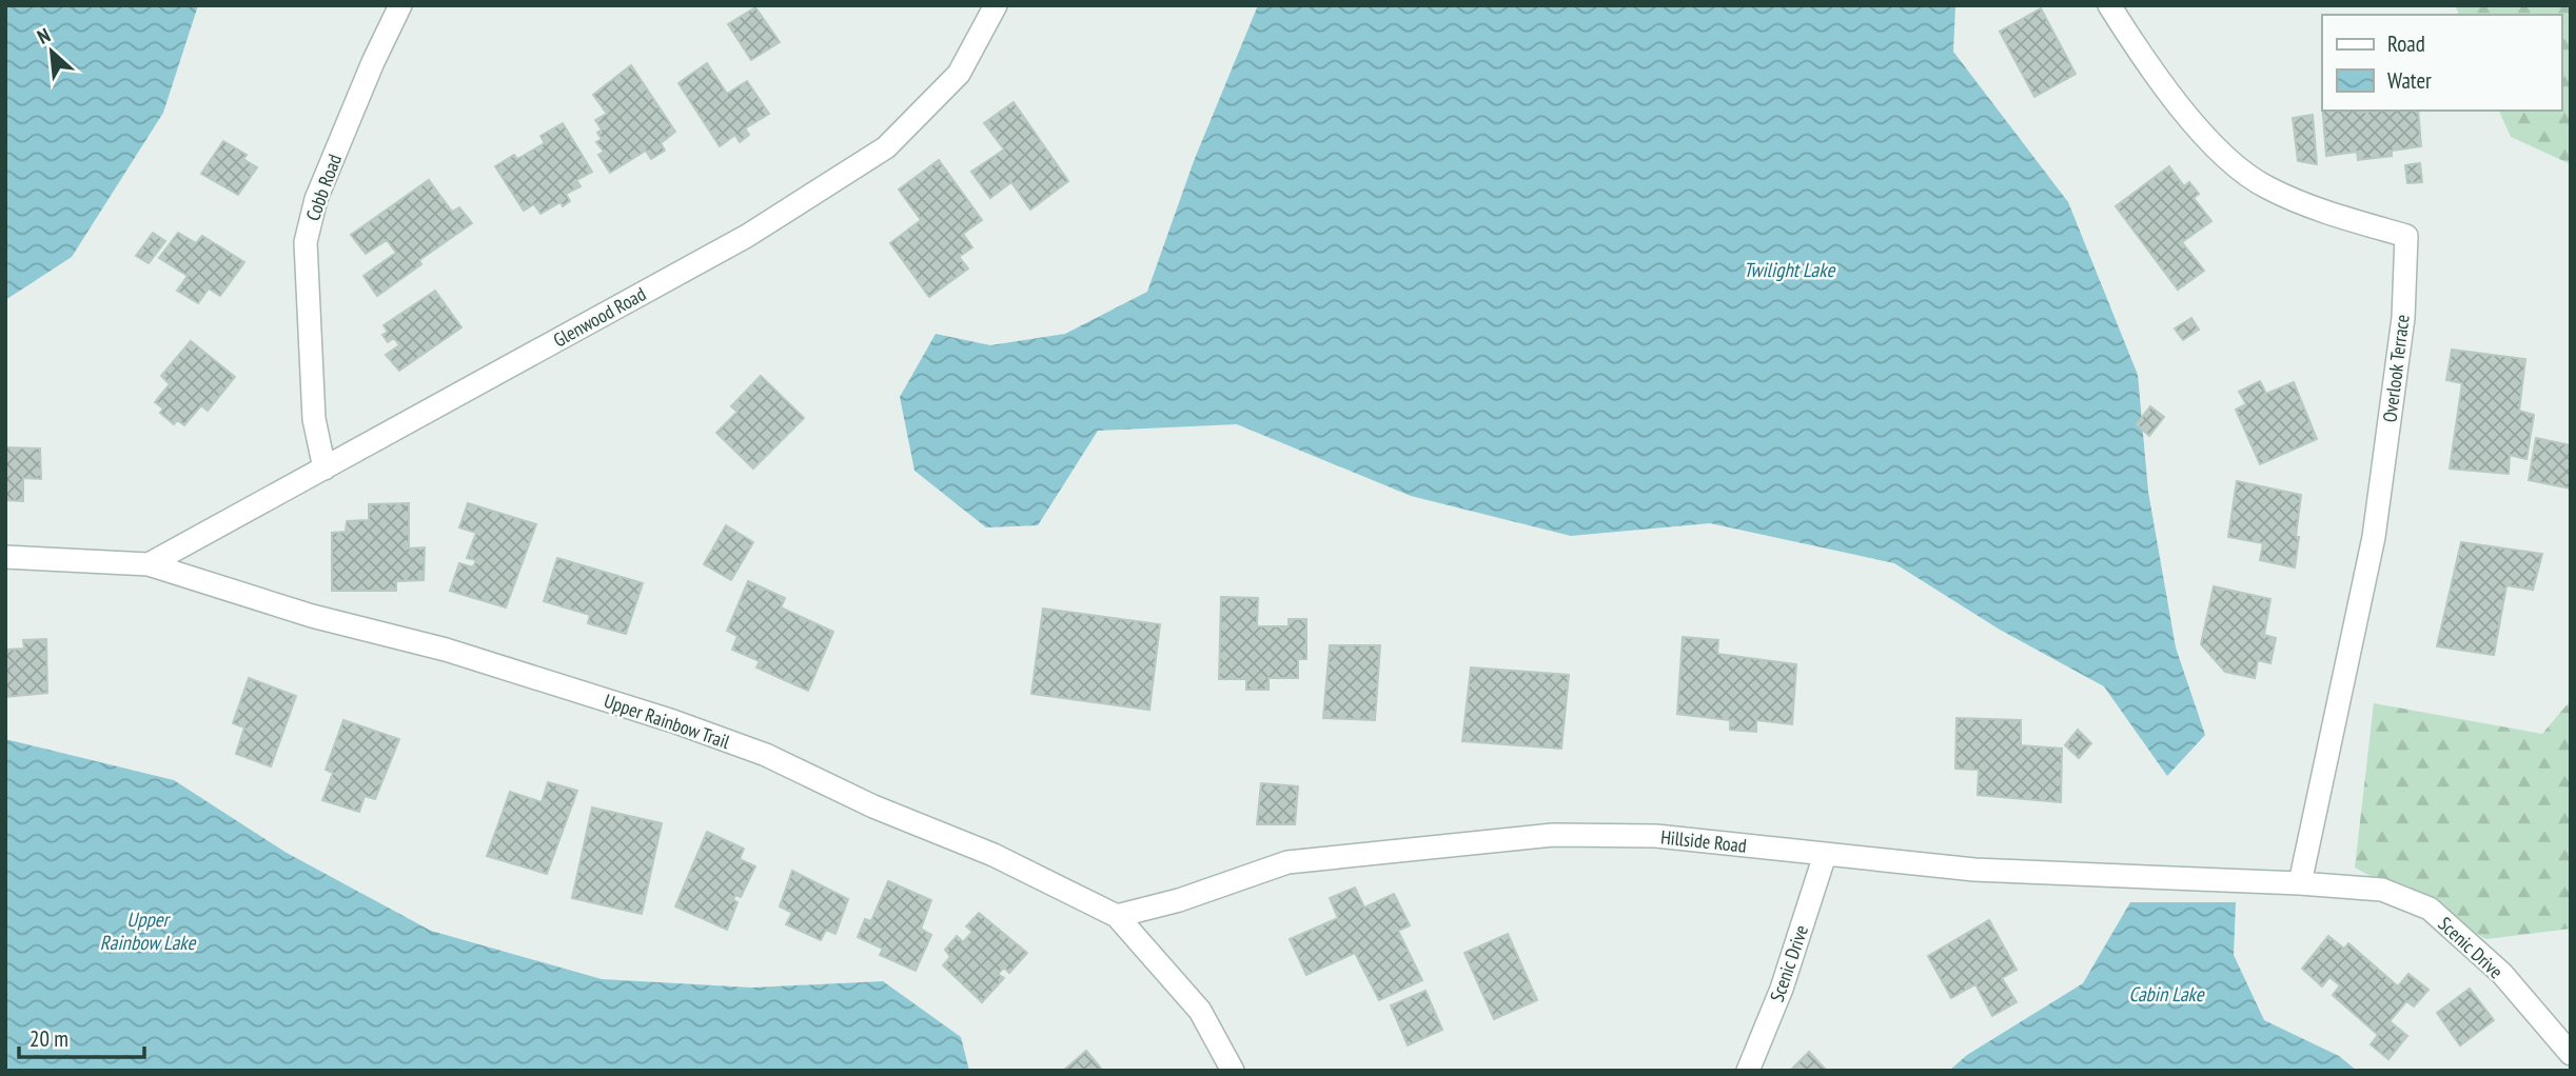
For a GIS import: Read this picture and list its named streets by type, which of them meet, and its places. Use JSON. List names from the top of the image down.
{
  "streets": {
    "street": [
      "Cobb Road",
      "Glenwood Road",
      "Overlook Terrace",
      "Upper Rainbow Trail",
      "Hillside Road",
      "Scenic Drive"
    ]
  },
  "crossings": [
    ["Cobb Road", "Glenwood Road"],
    ["Glenwood Road", "Upper Rainbow Trail"],
    ["Overlook Terrace", "Hillside Road"],
    ["Overlook Terrace", "Scenic Drive"],
    ["Upper Rainbow Trail", "Hillside Road"],
    ["Hillside Road", "Scenic Drive"]
  ],
  "water": ["Twilight Lake", "Upper Rainbow Lake", "Cabin Lake"],
  "legend": ["Road", "Water"],
  "scale_bar": "20 m",
  "north": "top left"
}
